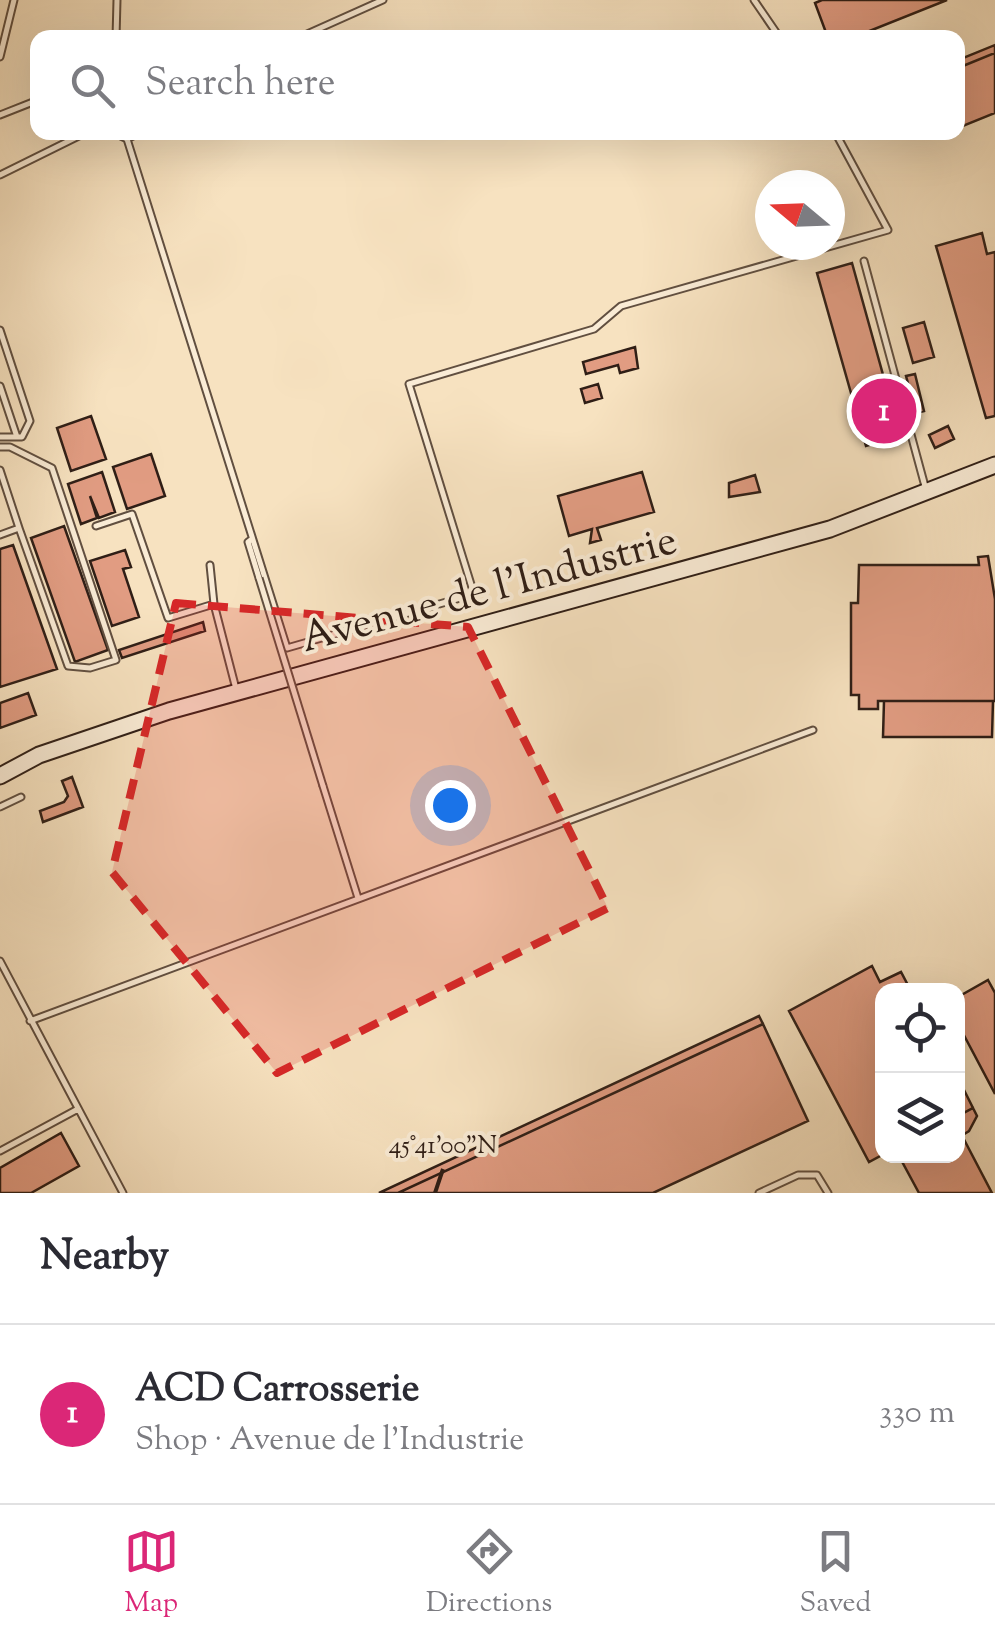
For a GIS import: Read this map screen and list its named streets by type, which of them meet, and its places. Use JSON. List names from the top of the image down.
{
  "streets": {
    "street": ["Avenue de l'Industrie"]
  },
  "north": "left",
  "page": {
    "search": "Search here",
    "pins": "1",
    "heading": "Nearby",
    "list": [
      {
        "mark": "1",
        "name": "ACD Carrosserie",
        "note": "Shop · Avenue de l'Industrie",
        "value": "330 m"
      }
    ],
    "nav": ["Map", "Directions", "Saved"]
  },
  "coordinates": ["45°41'00\"N"]
}
